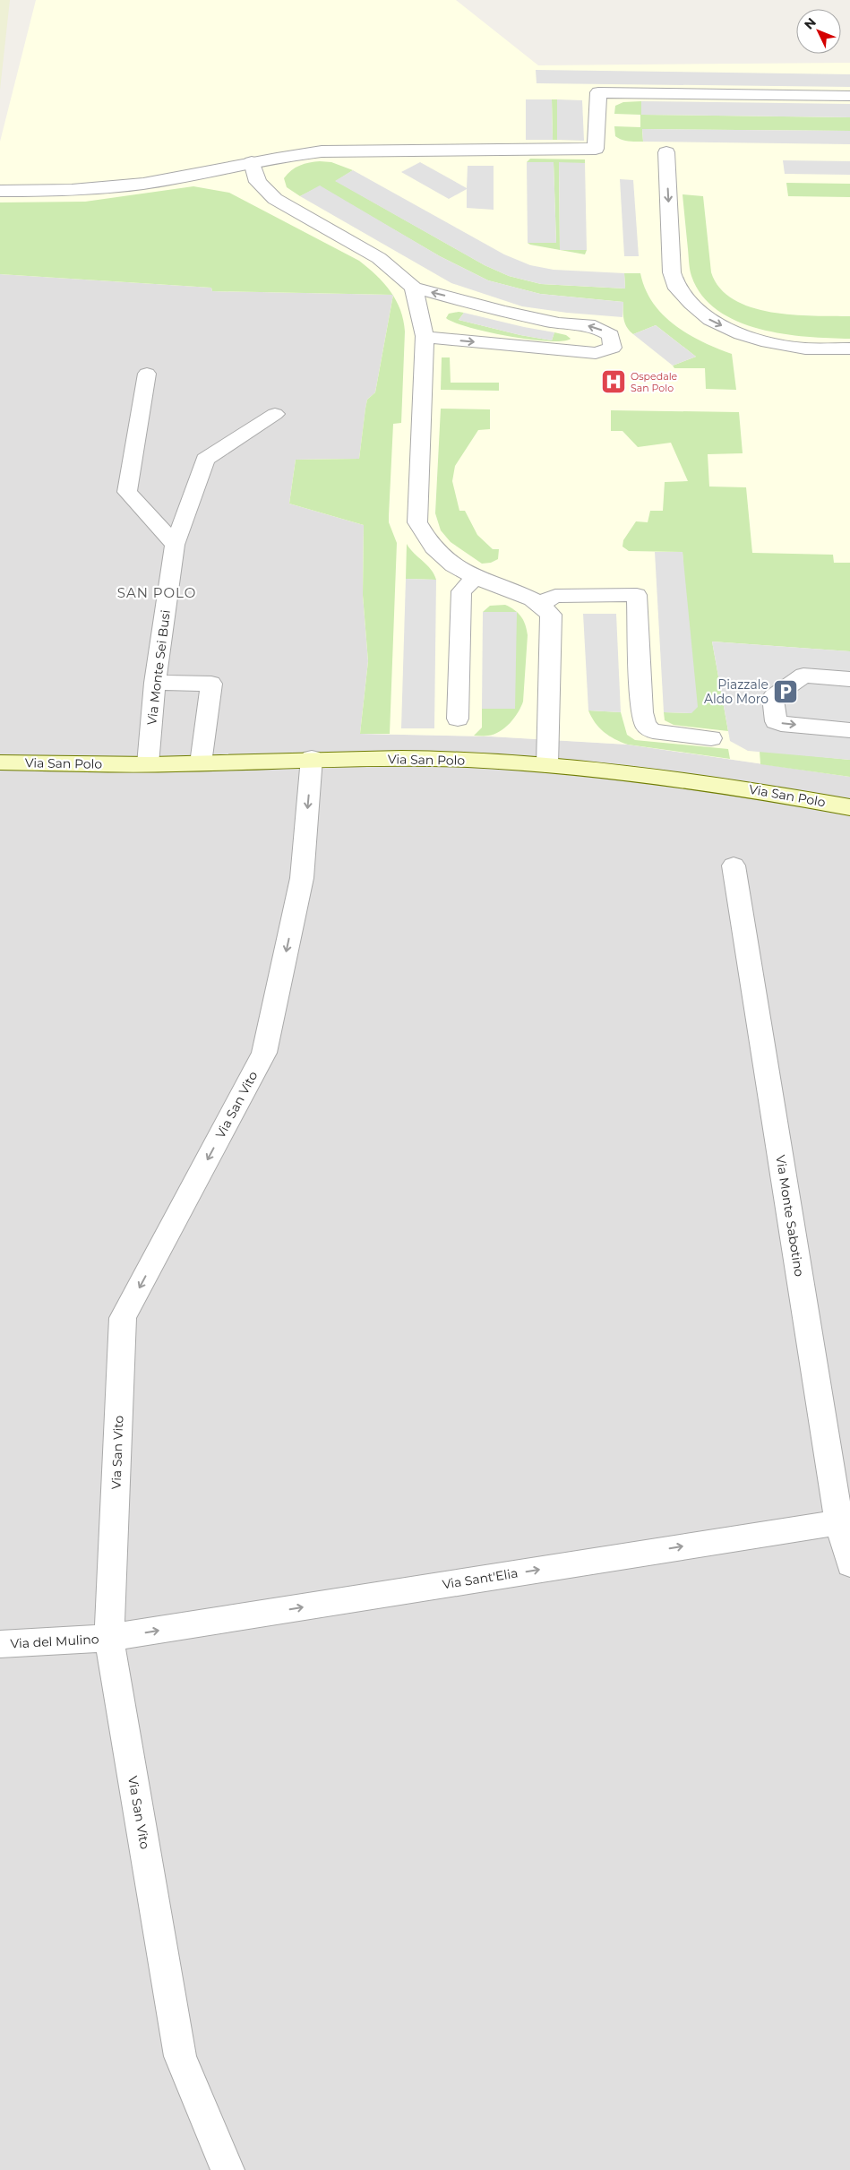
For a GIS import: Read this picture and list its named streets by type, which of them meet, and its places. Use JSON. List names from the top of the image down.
{
  "streets": {
    "main road": ["Via San Polo"],
    "street": [
      "Via Monte Sei Busi",
      "Via San Vito",
      "Via Monte Sabotino",
      "Via Sant'Elia",
      "Via del Mulino"
    ]
  },
  "crossings": [
    ["Via Monte Sei Busi", "Via San Polo"],
    ["Via San Polo", "Via San Vito"],
    ["Via San Vito", "Via Sant'Elia"],
    ["Via San Vito", "Via del Mulino"],
    ["Via Monte Sabotino", "Via Sant'Elia"],
    ["Via Sant'Elia", "Via del Mulino"]
  ],
  "one_way": ["Via San Vito", "Via Sant'Elia"],
  "districts": ["SAN POLO"],
  "places": {
    "hospital": ["Ospedale San Polo"],
    "parking": ["Piazzale Aldo Moro"]
  },
  "north": "top left"
}
